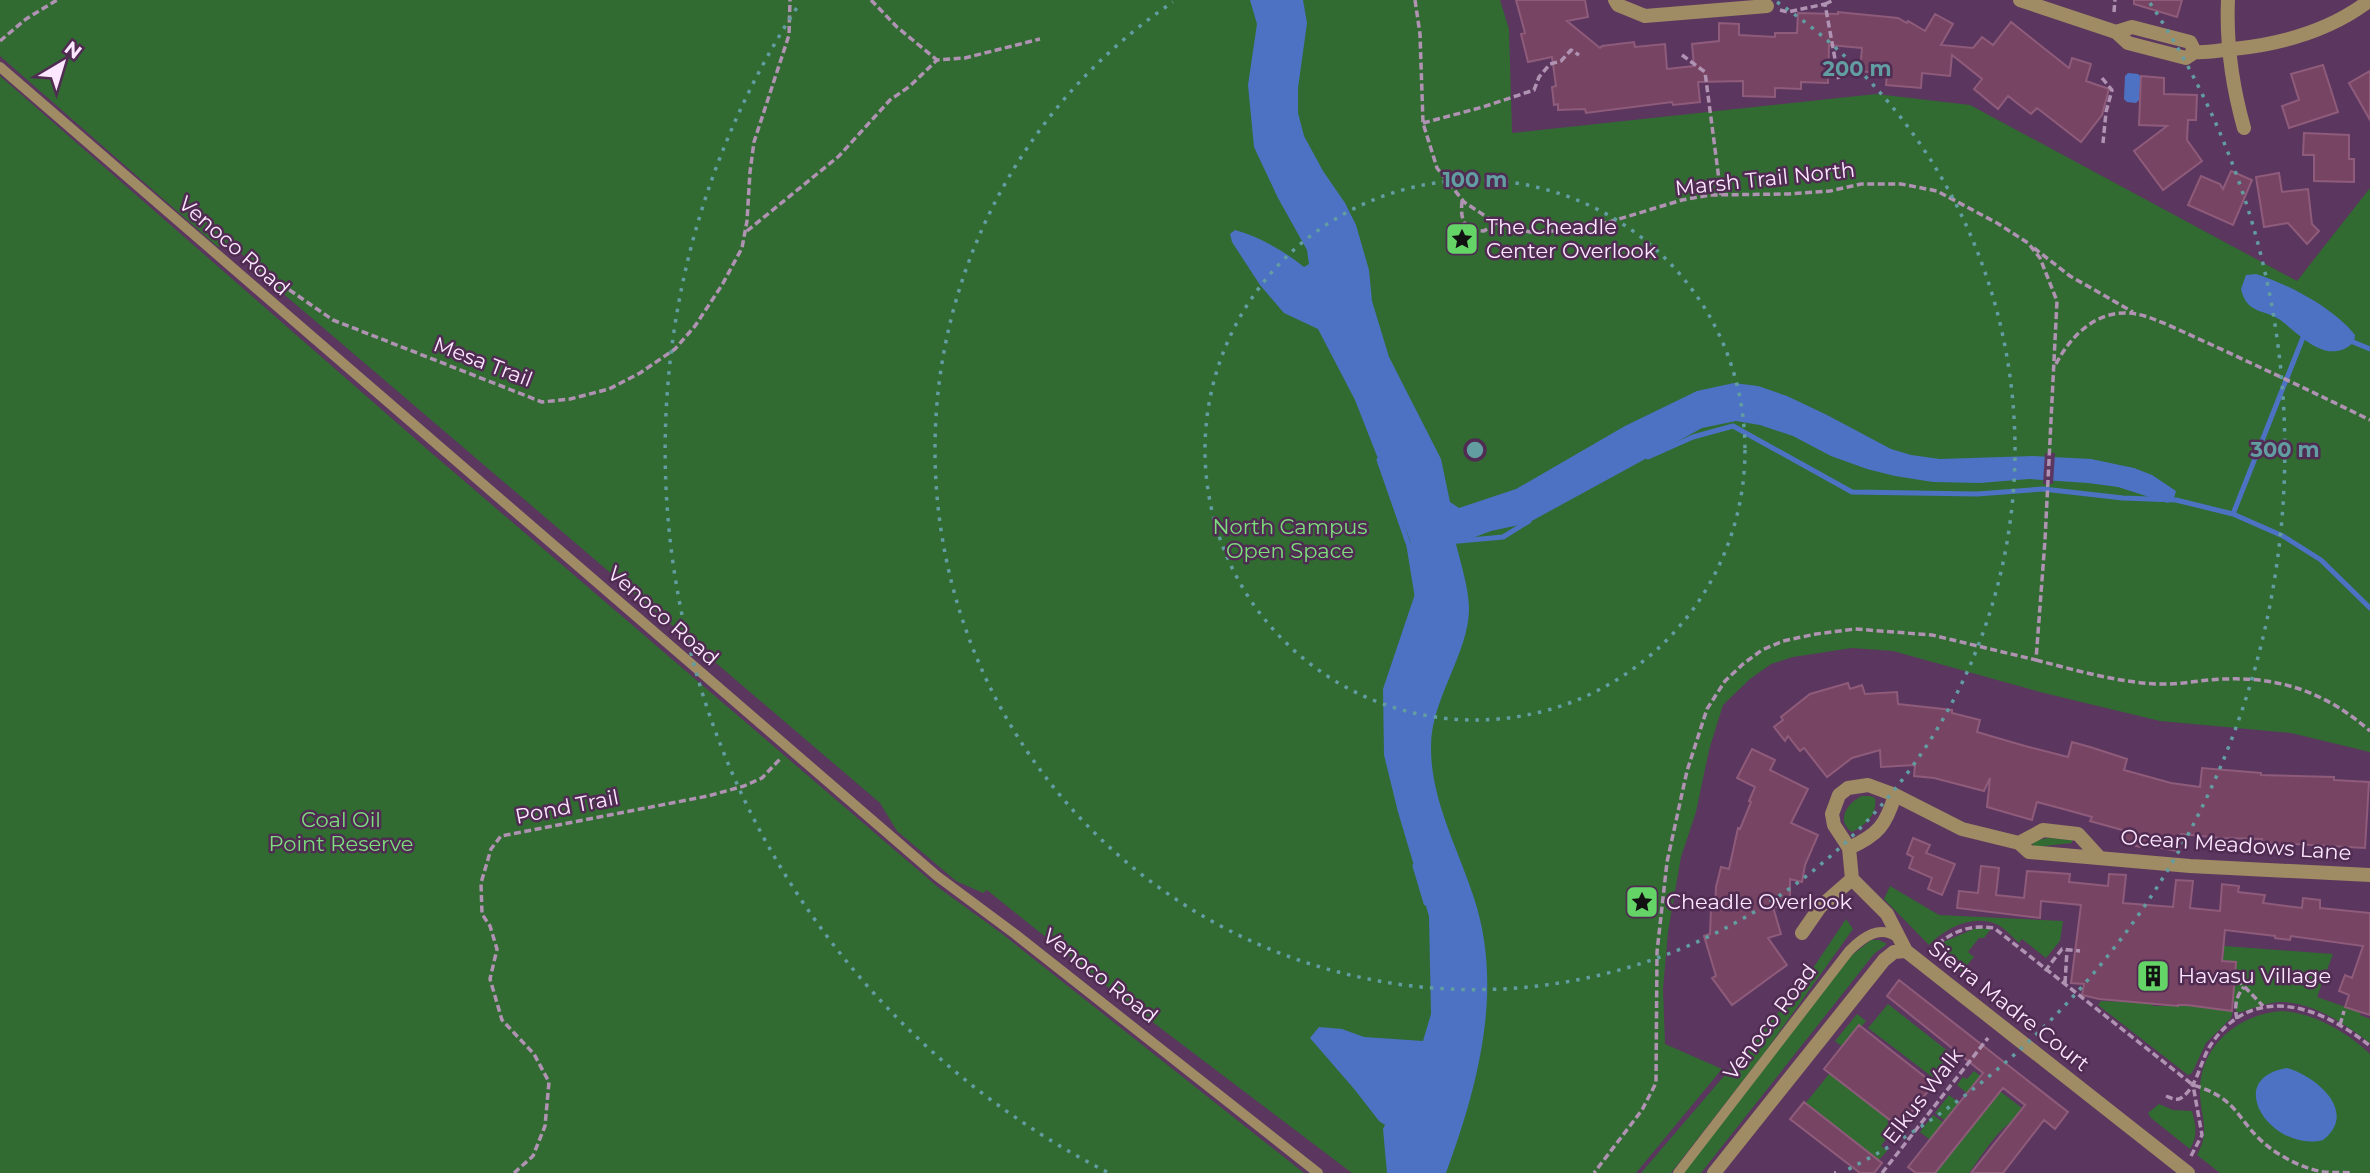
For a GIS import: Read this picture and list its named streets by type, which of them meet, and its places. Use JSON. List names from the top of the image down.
{
  "streets": {
    "street": ["Ocean Meadows Lane", "Sierra Madre Court"],
    "lane": ["Venoco Road"],
    "path": [
      "Marsh Trail North",
      "Mesa Trail",
      "Pond Trail",
      "Elkus Walk"
    ]
  },
  "crossings": [
    ["Venoco Road", "Pond Trail"],
    ["Venoco Road", "Sierra Madre Court"]
  ],
  "parks": ["North Campus Open Space", "Coal Oil Point Reserve"],
  "places": {
    "place": ["The Cheadle Center Overlook", "Cheadle Overlook"],
    "building": ["Havasu Village"]
  },
  "north": "top right",
  "rings": ["200 m", "100 m", "300 m"]
}
